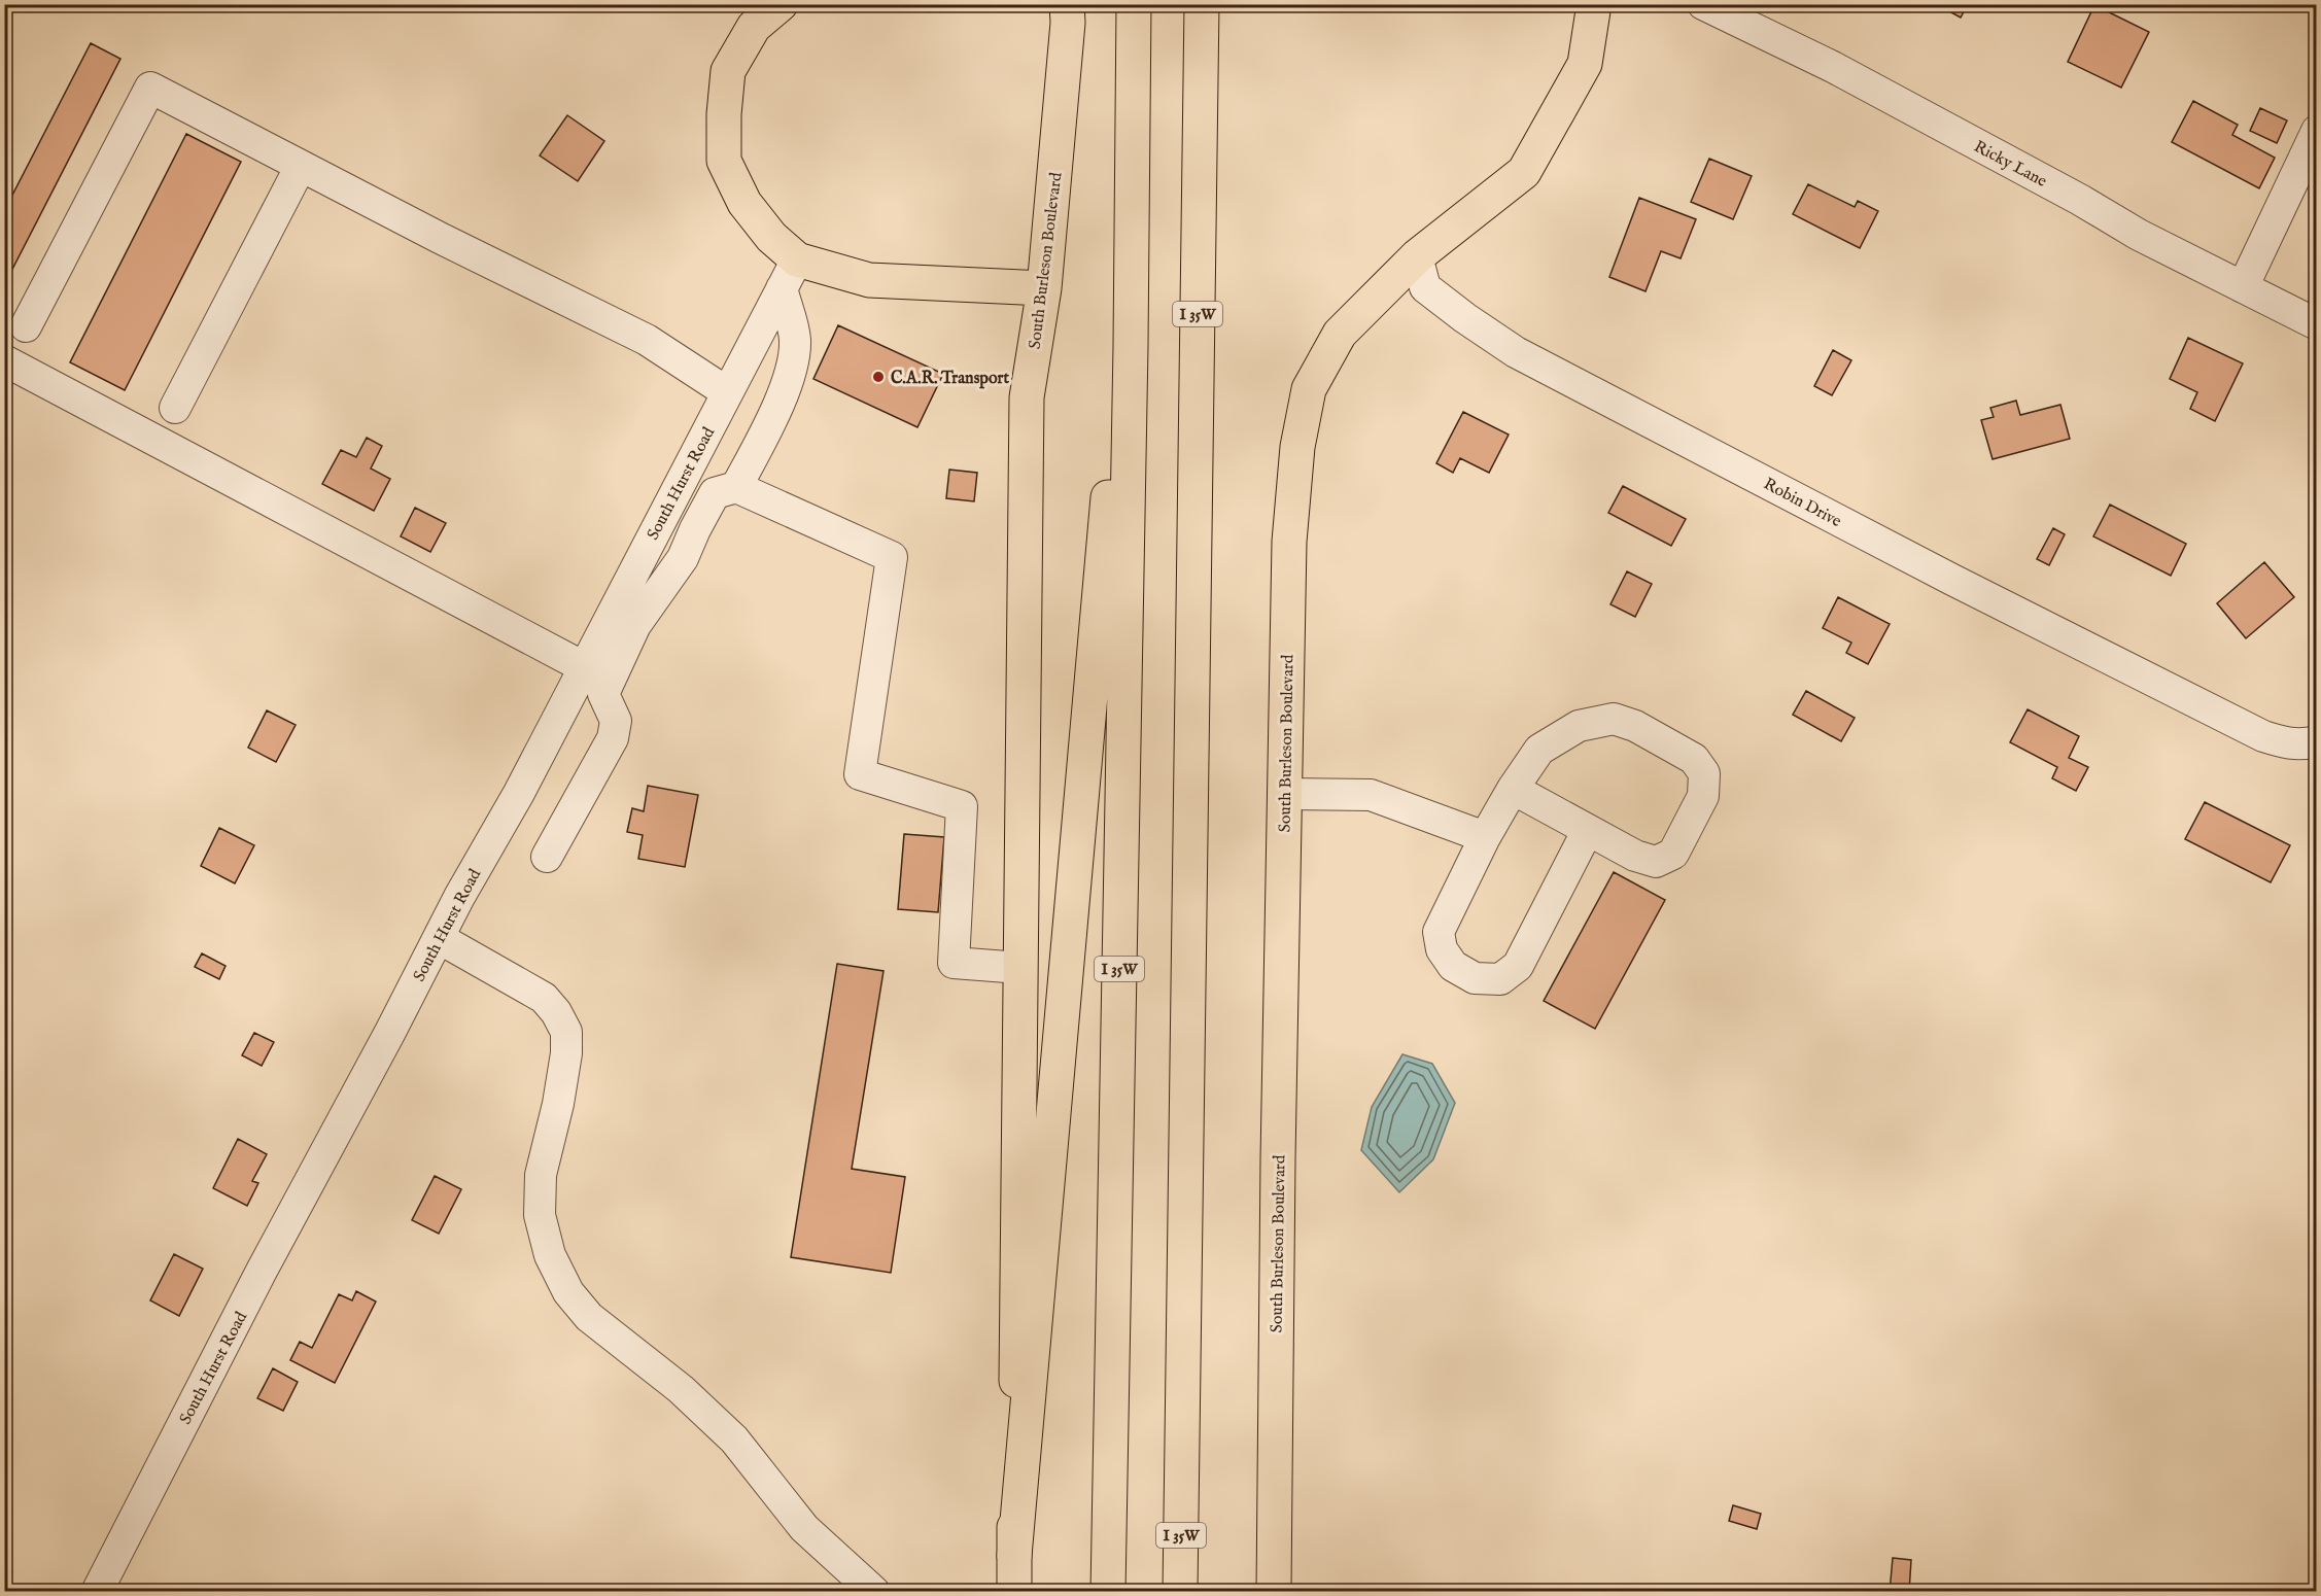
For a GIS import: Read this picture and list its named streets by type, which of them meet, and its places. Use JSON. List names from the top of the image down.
{
  "streets": {
    "main road": ["South Burleson Boulevard", "I 35W"],
    "street": ["Ricky Lane", "South Hurst Road", "Robin Drive"]
  },
  "crossings": [
    ["South Burleson Boulevard", "Robin Drive"]
  ],
  "places": ["C.A.R. Transport"]
}
